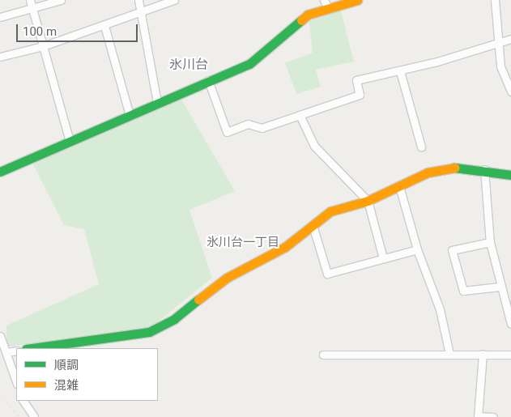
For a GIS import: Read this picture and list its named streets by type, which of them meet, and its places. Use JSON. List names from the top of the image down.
{
  "districts": ["氷川台", "氷川台一丁目"],
  "legend": ["順調", "混雑"],
  "scale_bar": "100 m"
}
